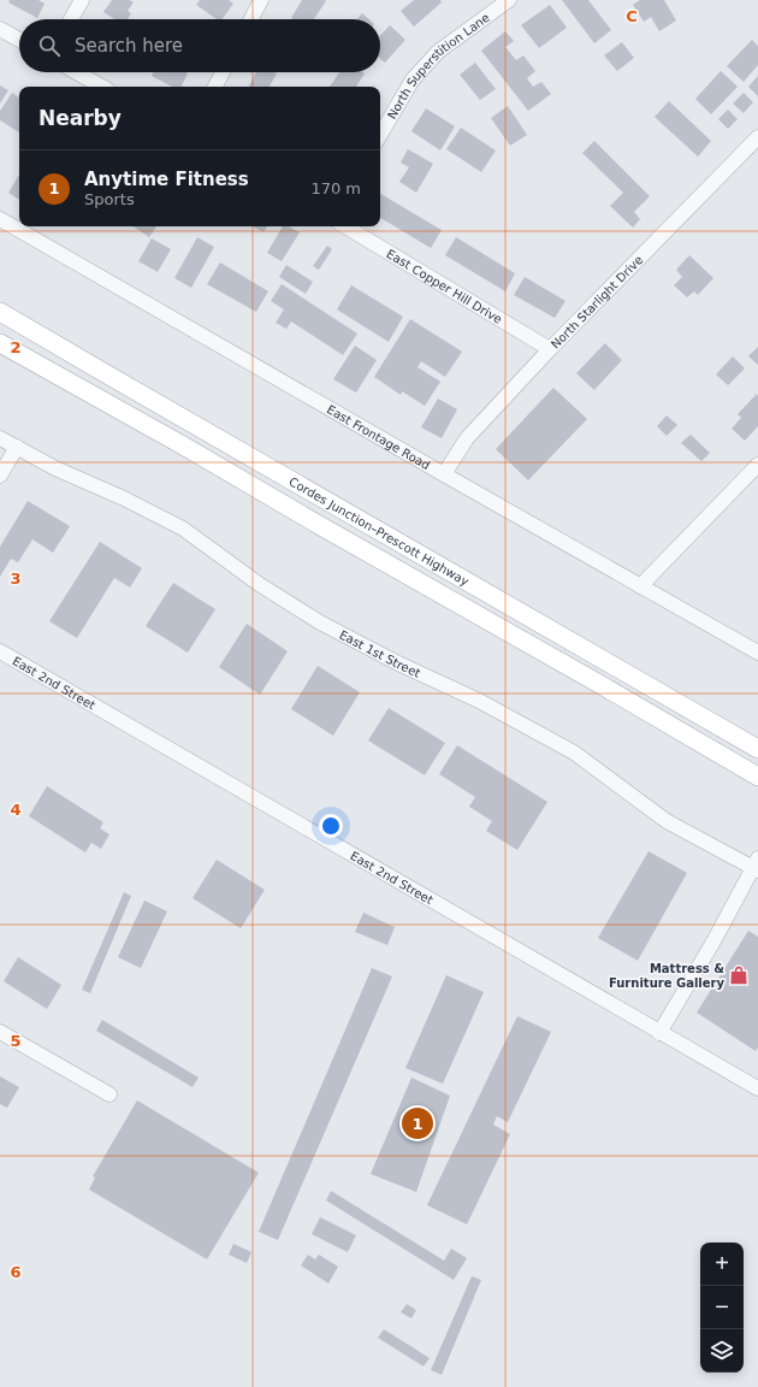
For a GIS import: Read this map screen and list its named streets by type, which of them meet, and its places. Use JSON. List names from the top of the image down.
{
  "streets": {
    "main road": ["Cordes Junction–Prescott Highway"],
    "street": [
      "North Superstition Lane",
      "East Copper Hill Drive",
      "North Starlight Drive",
      "East Frontage Road",
      "East 1st Street",
      "East 2nd Street"
    ]
  },
  "crossings": [
    ["East Copper Hill Drive", "North Starlight Drive"],
    ["North Starlight Drive", "East Frontage Road"]
  ],
  "places": {
    "shop": ["Mattress & Furniture Gallery"]
  },
  "page": {
    "search": "Search here",
    "heading": "Nearby",
    "list": [
      {
        "mark": "1",
        "name": "Anytime Fitness",
        "note": "Sports",
        "value": "170 m"
      }
    ],
    "pins": "1",
    "map_buttons": ["+", "−"]
  },
  "grid": {
    "columns": ["C"],
    "rows": [
      "2",
      "3",
      "4",
      "5",
      "6"
    ]
  }
}
